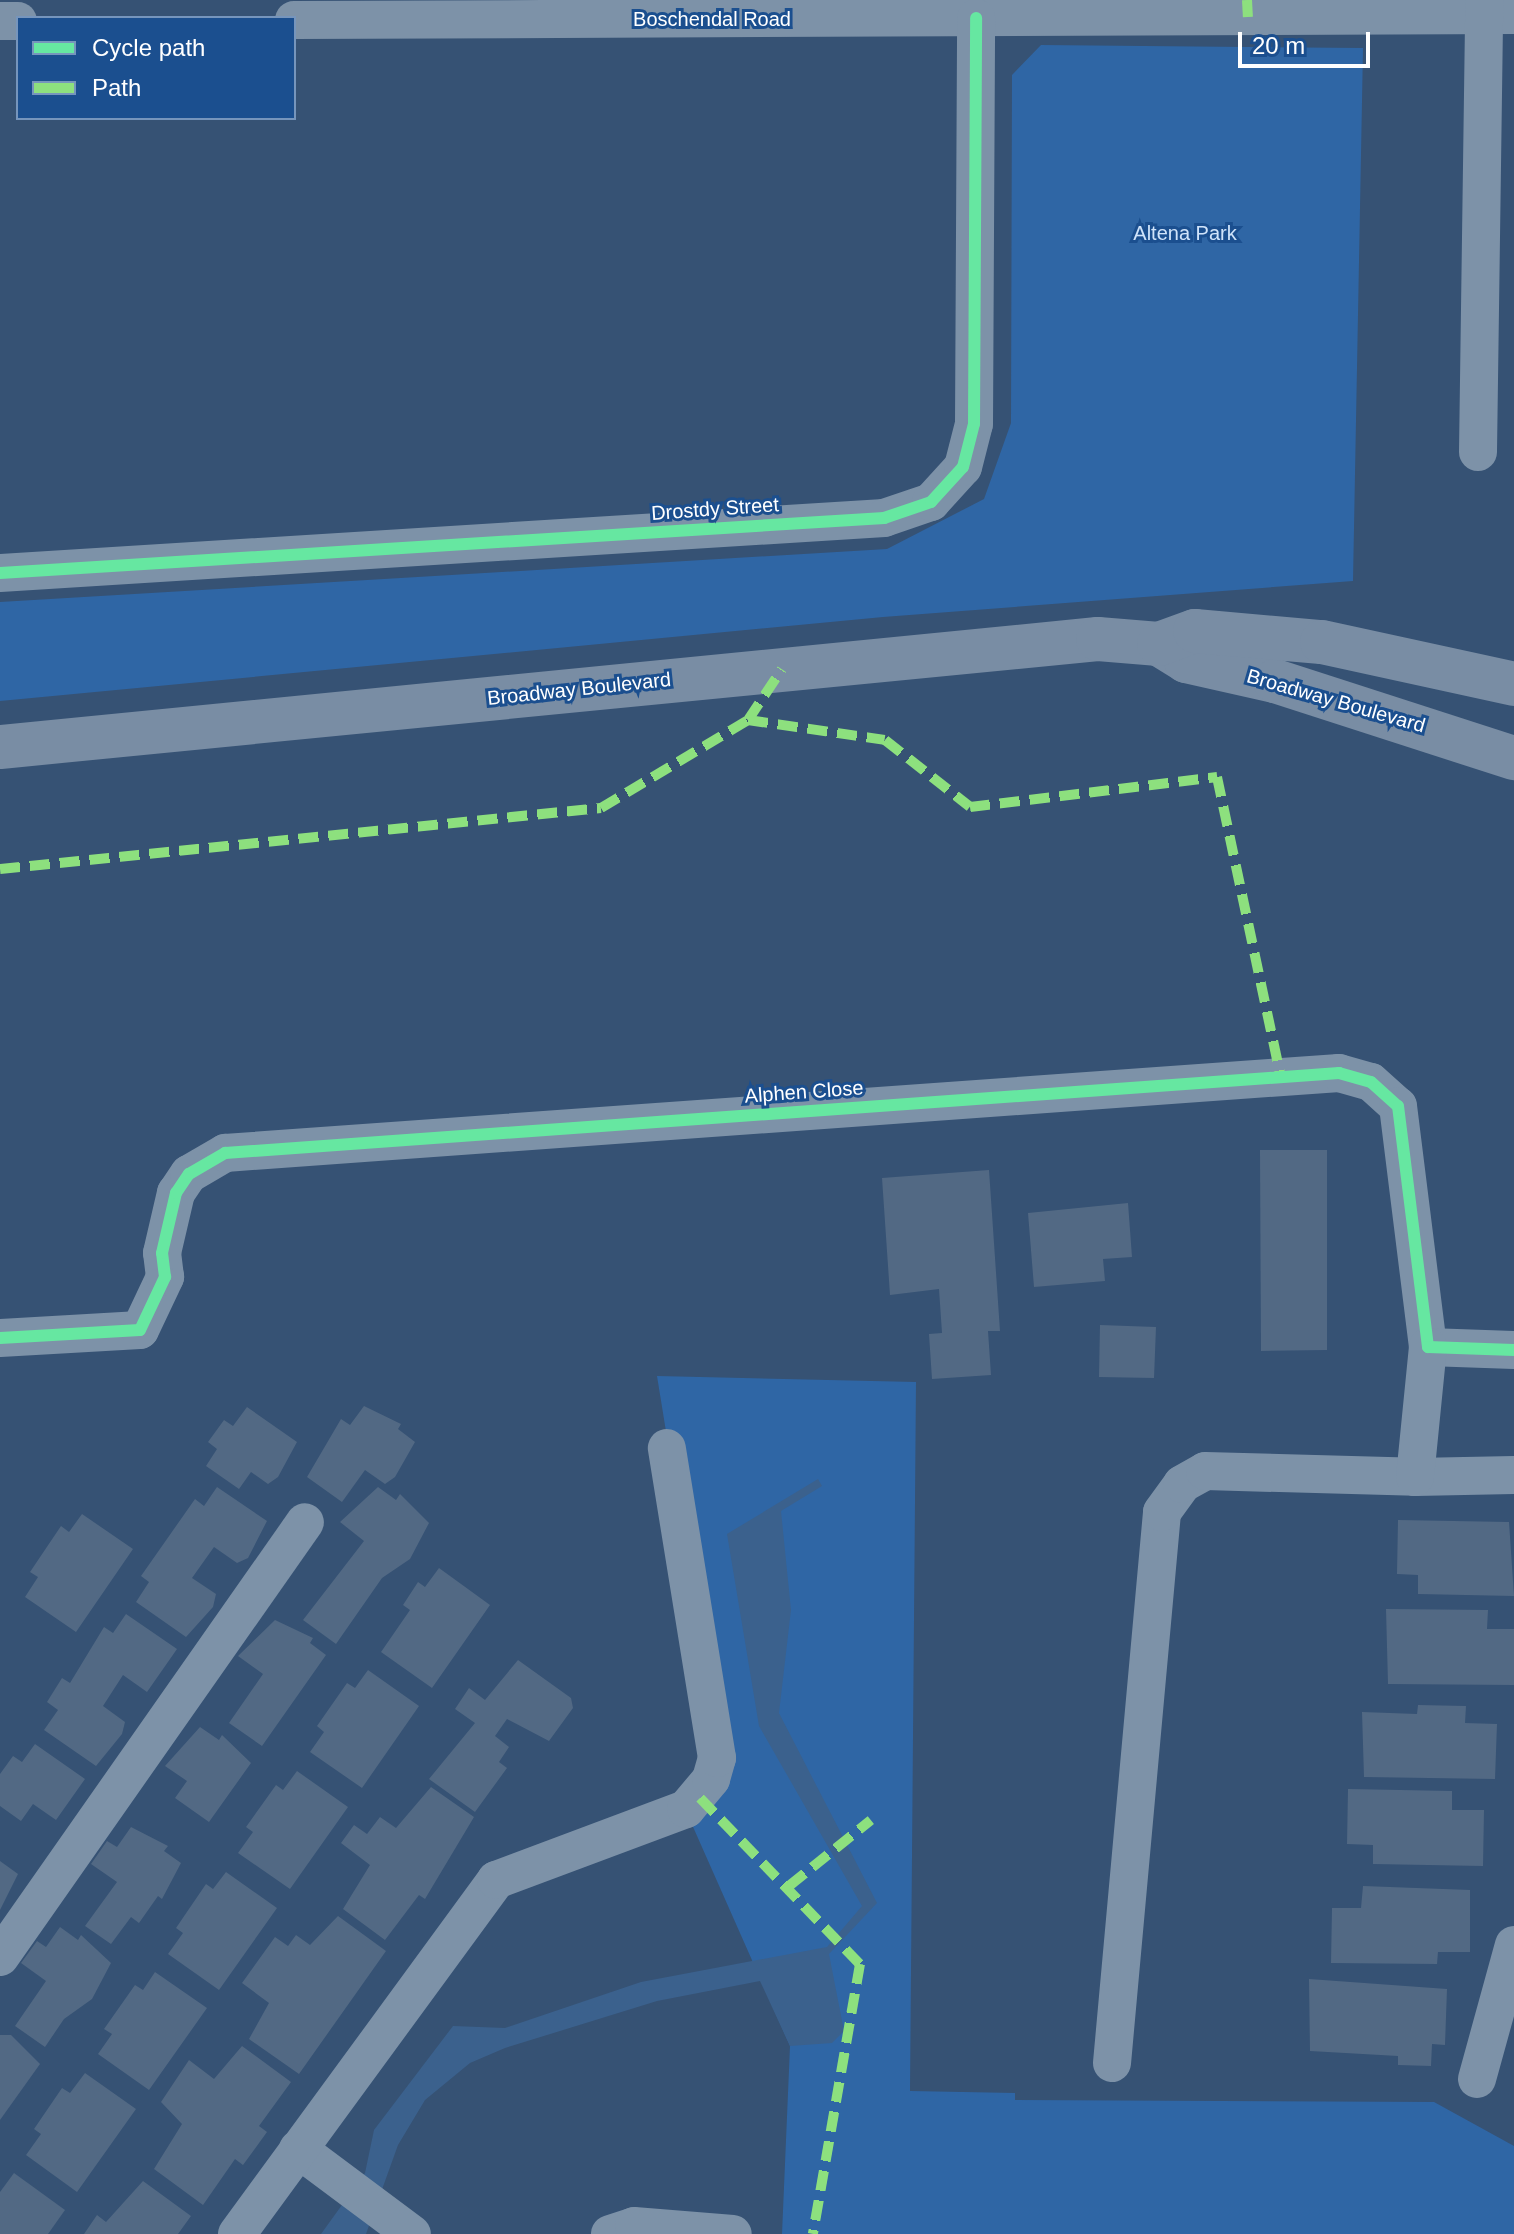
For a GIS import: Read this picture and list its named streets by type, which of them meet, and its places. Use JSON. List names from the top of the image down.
{
  "streets": {
    "main road": ["Broadway Boulevard"],
    "street": ["Boschendal Road", "Drostdy Street", "Alphen Close"]
  },
  "crossings": [
    ["Boschendal Road", "Drostdy Street"]
  ],
  "parks": ["Altena Park"],
  "legend": ["Cycle path", "Path"],
  "scale_bar": "20 m"
}
